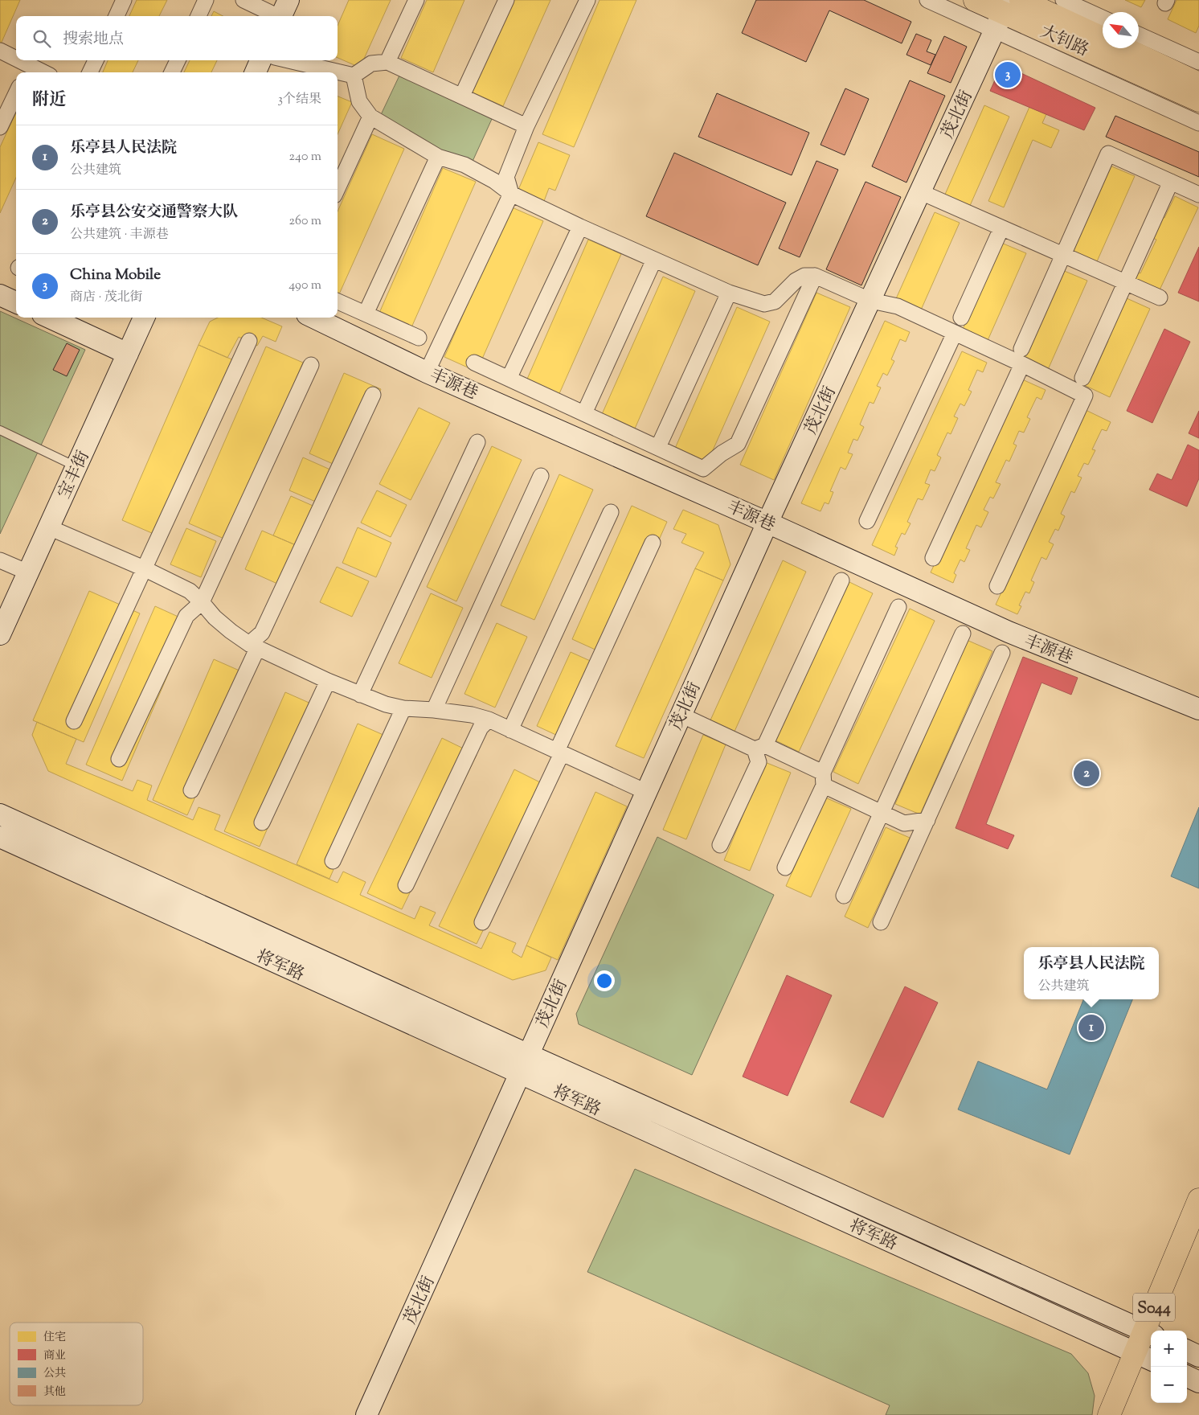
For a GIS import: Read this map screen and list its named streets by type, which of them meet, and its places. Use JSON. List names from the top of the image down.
{
  "streets": {
    "main road": ["大钊路", "S044"],
    "street": [
      "茂北街",
      "丰源巷",
      "宝丰街",
      "将军路"
    ]
  },
  "crossings": [
    ["大钊路", "茂北街"],
    ["茂北街", "丰源巷"],
    ["茂北街", "将军路"],
    ["将军路", "S044"]
  ],
  "legend": [
    "住宅",
    "商业",
    "公共",
    "其他"
  ],
  "north": "top left",
  "page": {
    "search": "搜索地点",
    "pins": ["3", "2", "1"],
    "heading": ["附近", "3个结果"],
    "list": [
      {
        "mark": "1",
        "name": "乐亭县人民法院",
        "note": "公共建筑",
        "value": "240 m"
      },
      {
        "mark": "2",
        "name": "乐亭县公安交通警察大队",
        "note": "公共建筑 · 丰源巷",
        "value": "260 m"
      },
      {
        "mark": "3",
        "name": "China Mobile",
        "note": "商店 · 茂北街",
        "value": "490 m"
      }
    ],
    "popup": ["乐亭县人民法院", "公共建筑"],
    "map_buttons": ["+", "−"]
  }
}
